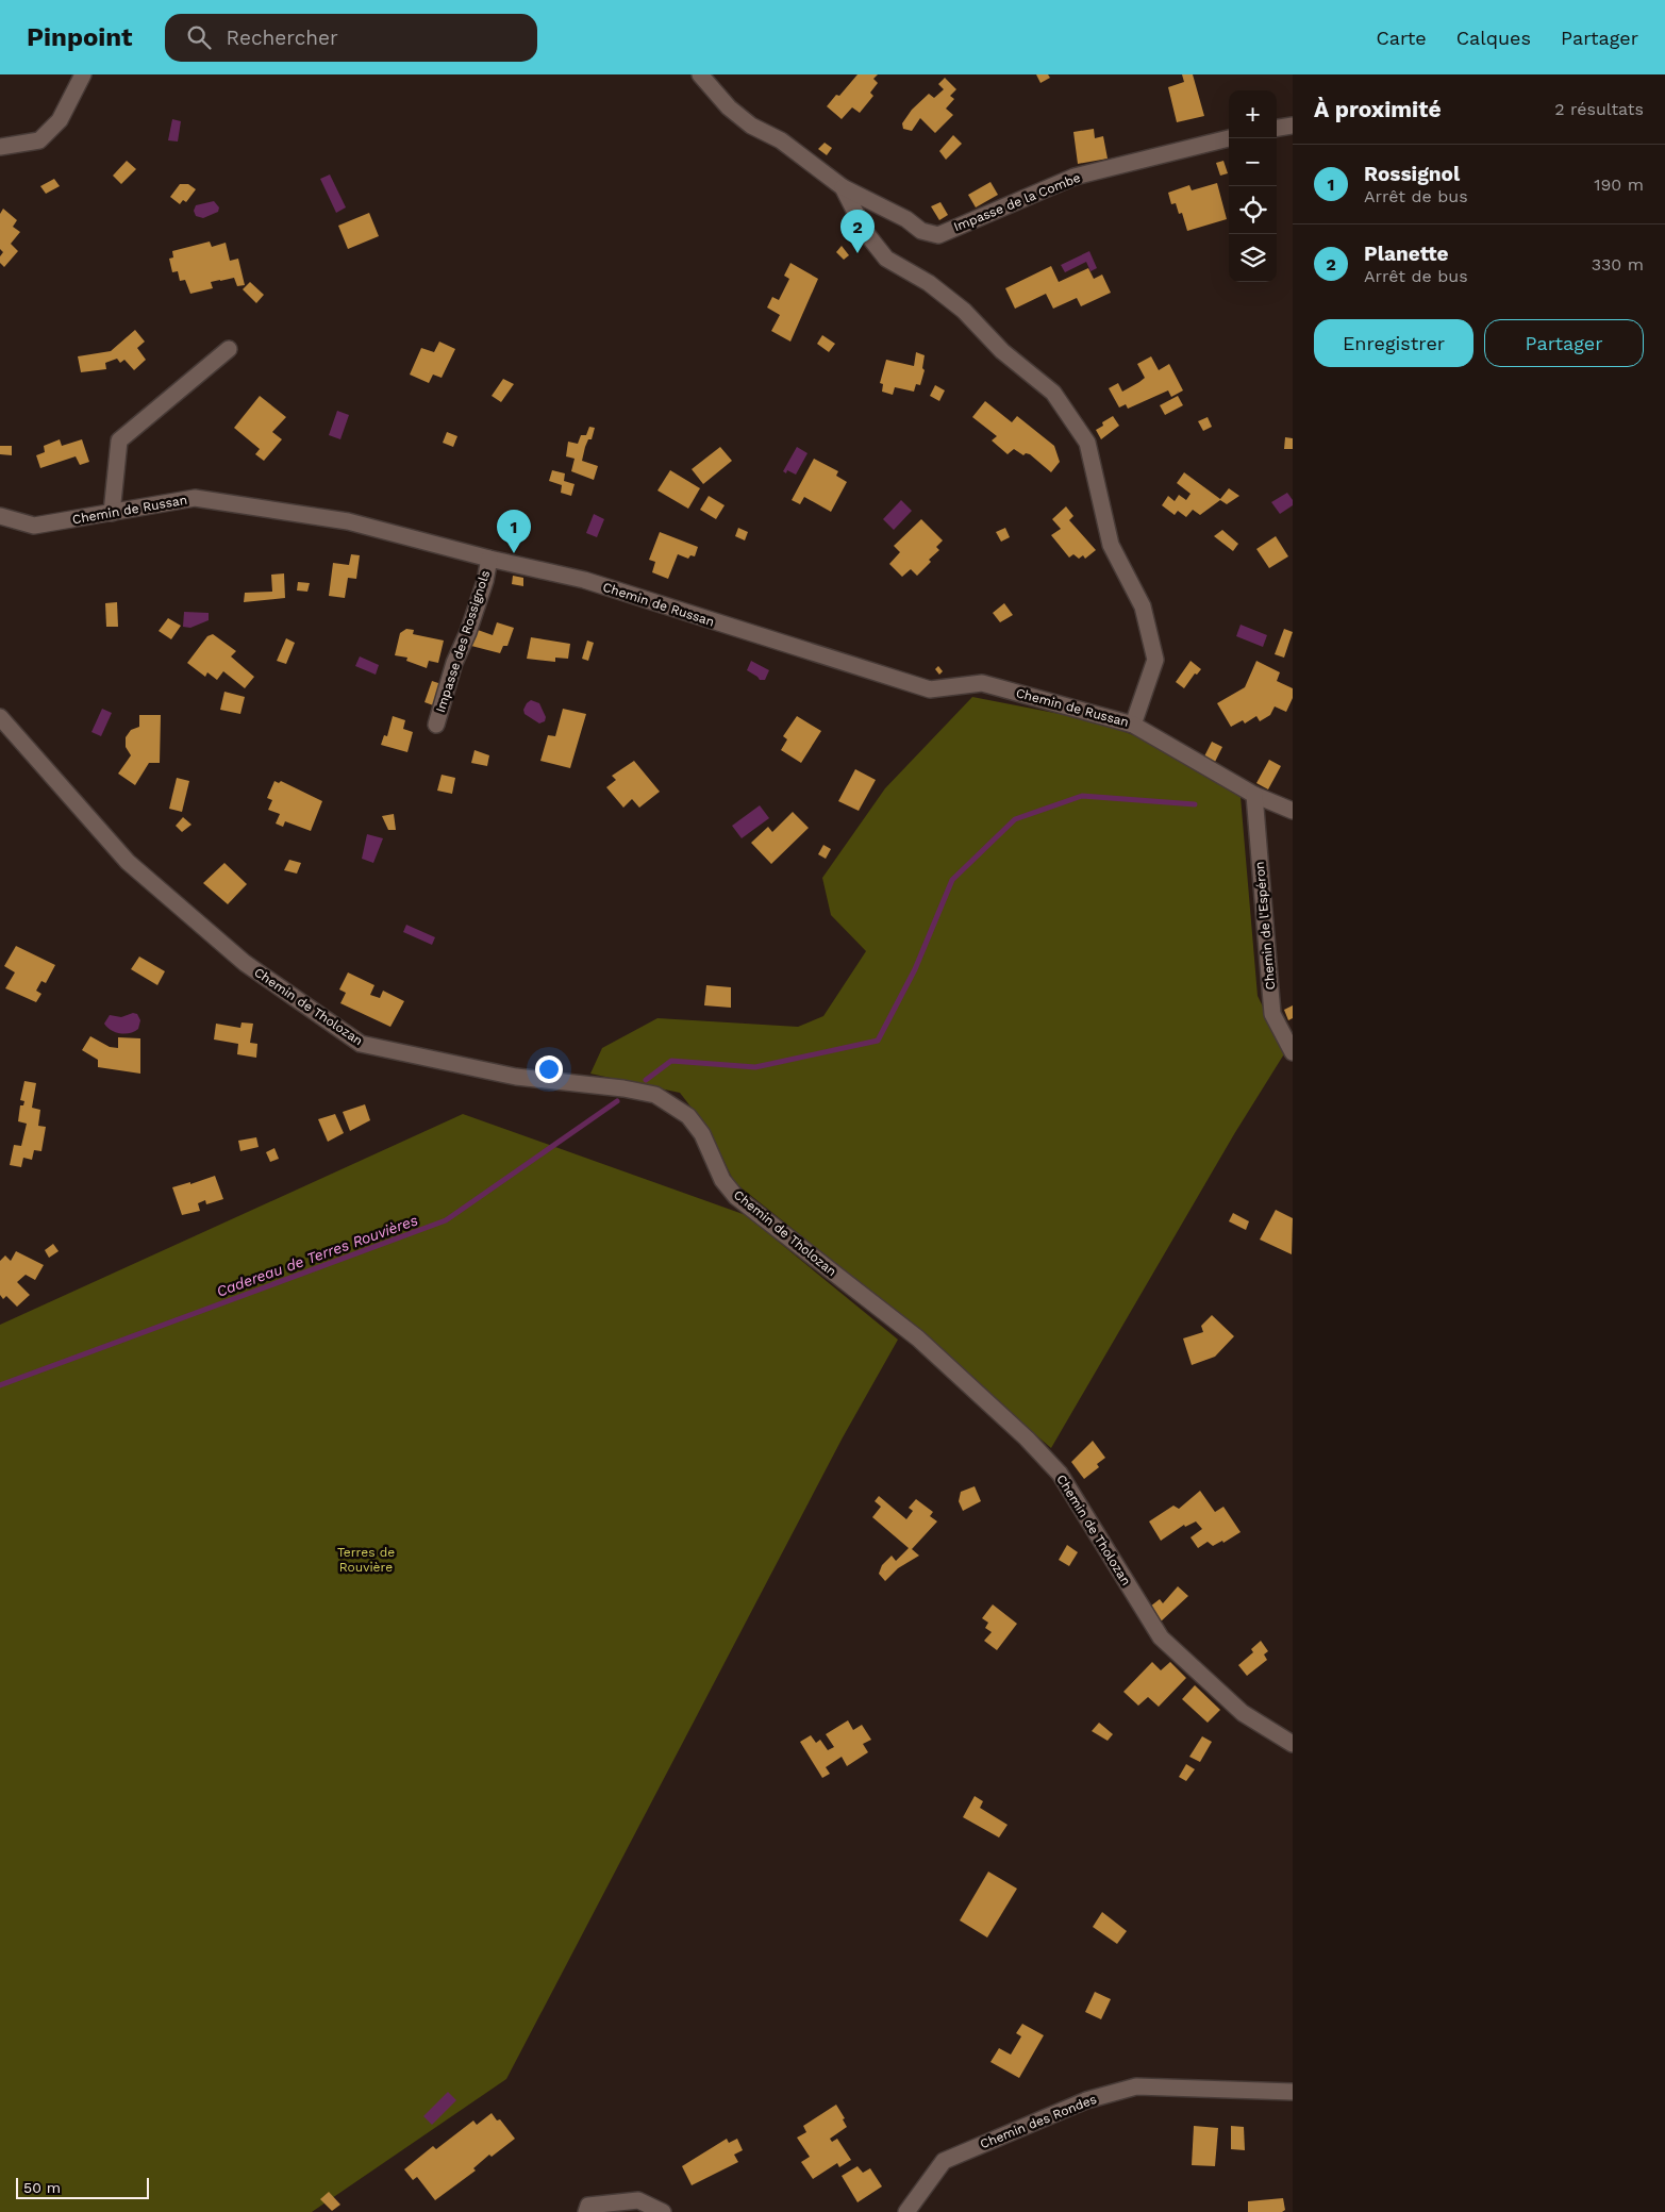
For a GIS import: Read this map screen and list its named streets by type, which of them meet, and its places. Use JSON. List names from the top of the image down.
{
  "streets": {
    "street": [
      "Impasse de la Combe",
      "Chemin de Russan",
      "Impasse des Rossignols",
      "Chemin de l'Espéron",
      "Chemin de Tholozan",
      "Chemin des Rondes"
    ]
  },
  "crossings": [
    ["Chemin de Russan", "Impasse des Rossignols"],
    ["Chemin de Russan", "Chemin de l'Espéron"]
  ],
  "water": ["Cadereau de Terres Rouvières"],
  "parks": ["Terres de Rouvière"],
  "scale_bar": "50 m",
  "page": {
    "header": "Pinpoint",
    "search": "Rechercher",
    "nav": ["Carte", "Calques", "Partager"],
    "heading": ["À proximité", "2 résultats"],
    "map_buttons": ["+", "−"],
    "list": [
      {
        "mark": "1",
        "name": "Rossignol",
        "note": "Arrêt de bus",
        "value": "190 m"
      },
      {
        "mark": "2",
        "name": "Planette",
        "note": "Arrêt de bus",
        "value": "330 m"
      }
    ],
    "pins": ["2", "1"],
    "buttons": ["Enregistrer", "Partager"],
    "scale": "50 m"
  }
}
